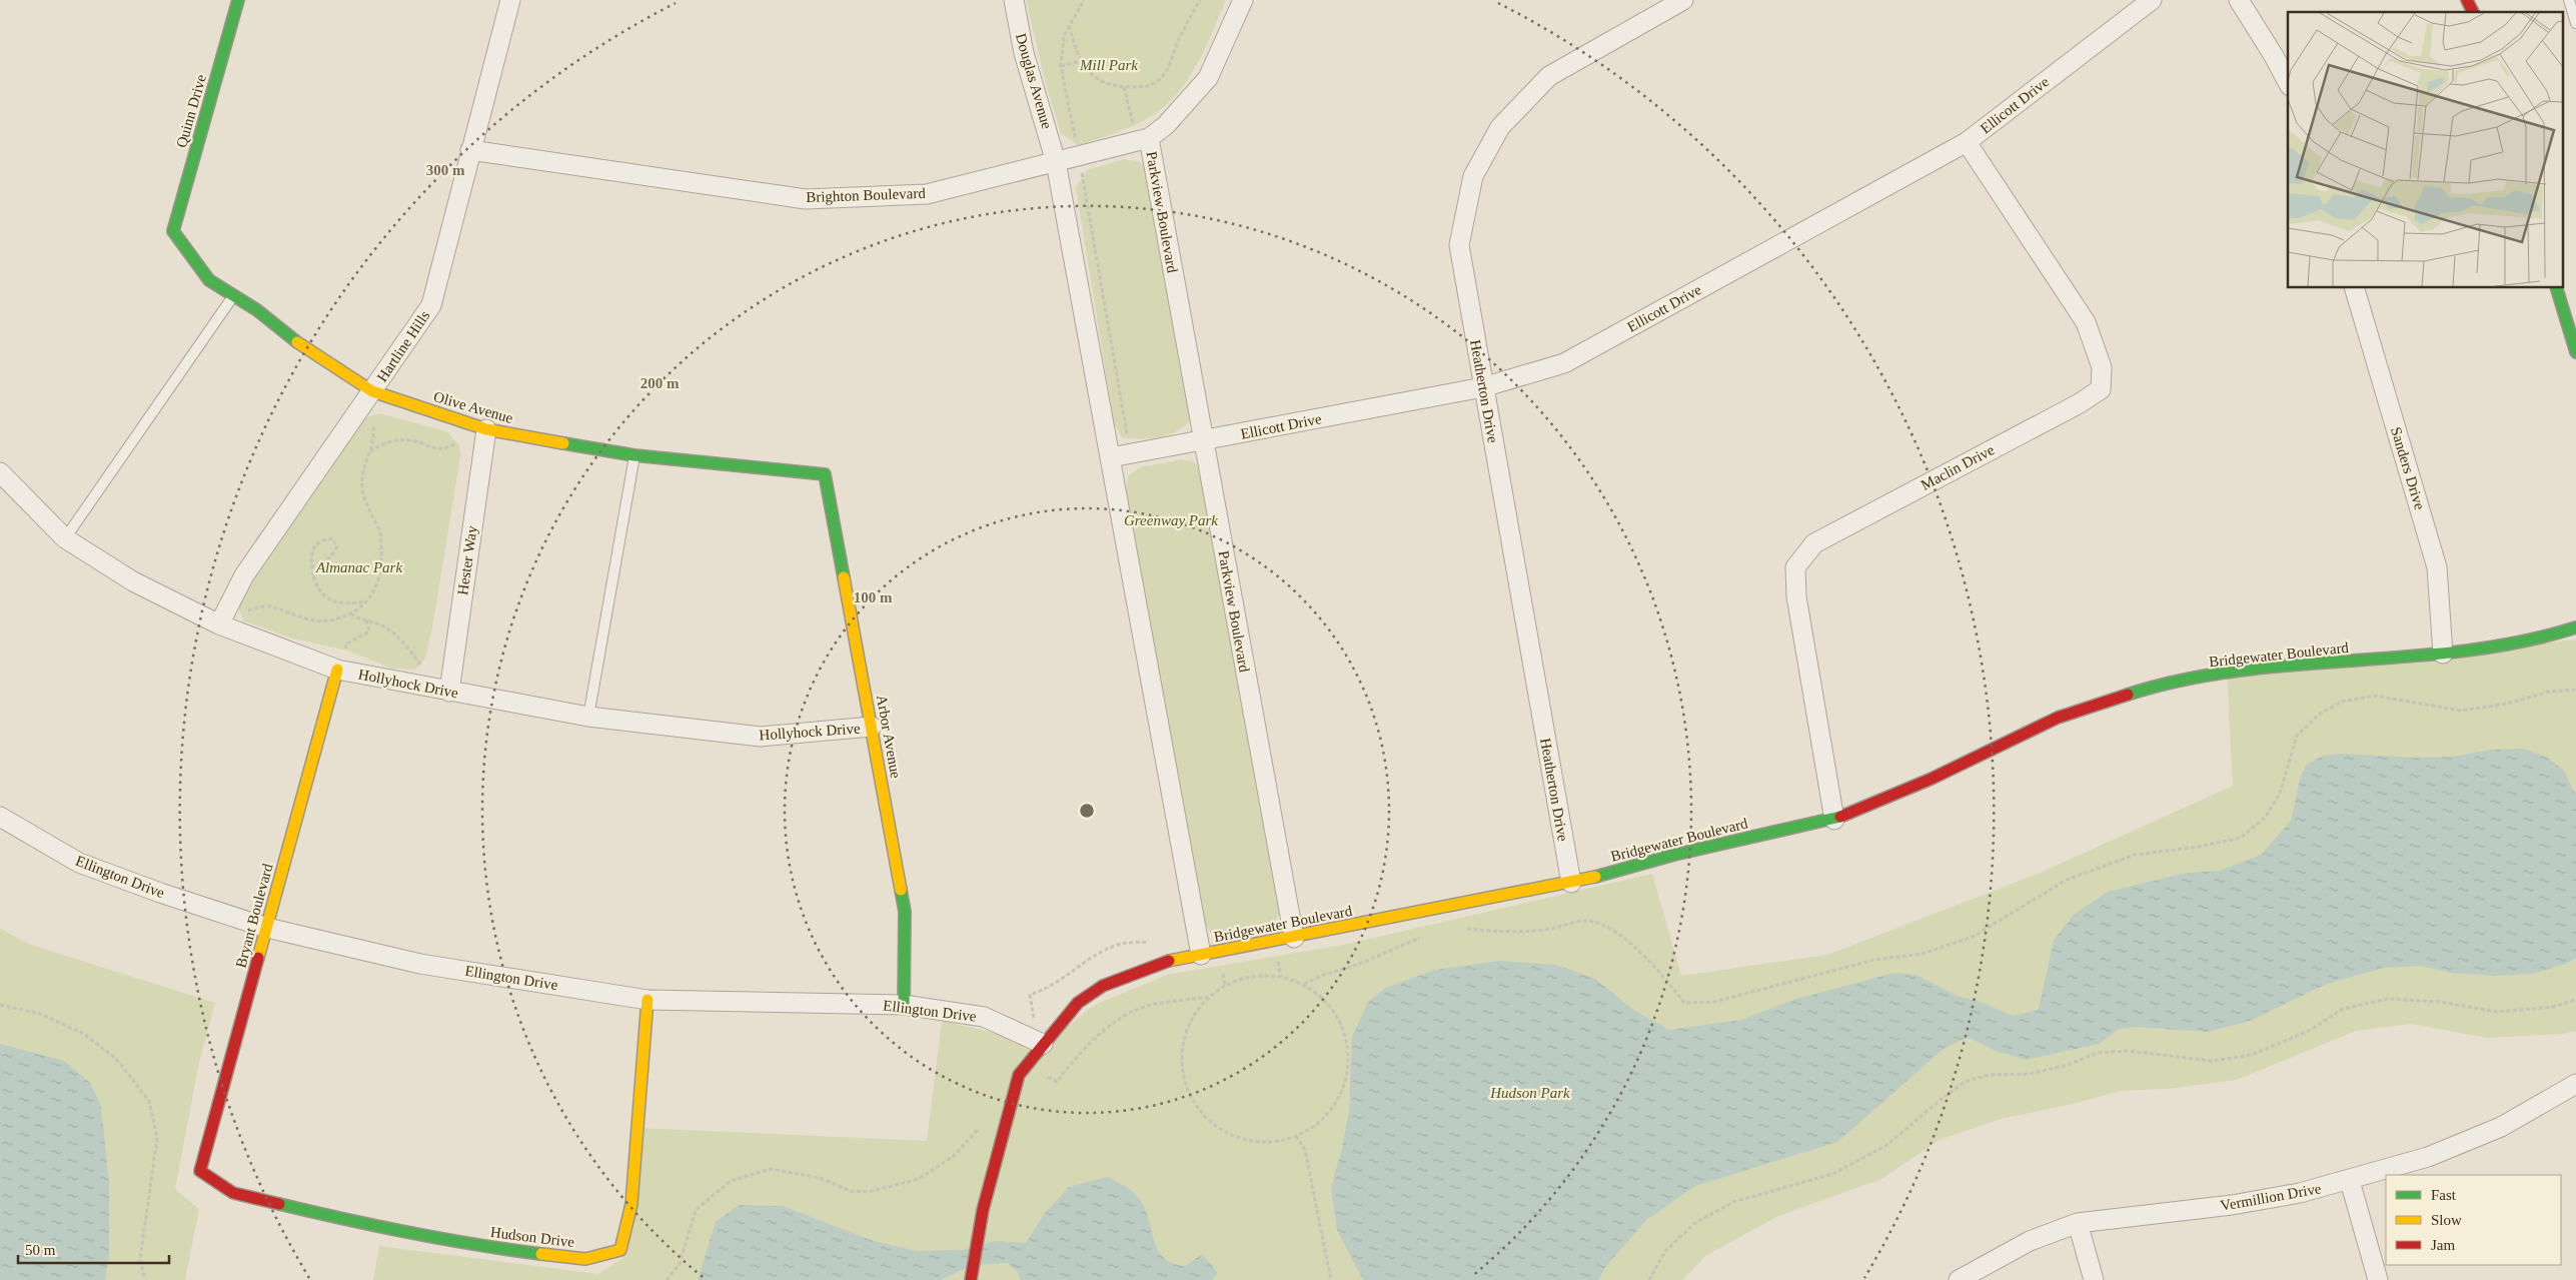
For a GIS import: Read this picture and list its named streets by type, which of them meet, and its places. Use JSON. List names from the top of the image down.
{
  "streets": {
    "street": [
      "Douglas Avenue",
      "Ellicott Drive",
      "Quinn Drive",
      "Brighton Boulevard",
      "Parkview Boulevard",
      "Hartline Hills",
      "Heatherton Drive",
      "Olive Avenue",
      "Maclin Drive",
      "Sanders Drive",
      "Hester Way",
      "Bridgewater Boulevard",
      "Hollyhock Drive",
      "Arbor Avenue",
      "Ellington Drive",
      "Bryant Boulevard",
      "Vermillion Drive",
      "Hudson Drive"
    ]
  },
  "crossings": [
    ["Douglas Avenue", "Brighton Boulevard"],
    ["Ellicott Drive", "Parkview Boulevard"],
    ["Ellicott Drive", "Heatherton Drive"],
    ["Ellicott Drive", "Maclin Drive"],
    ["Quinn Drive", "Olive Avenue"],
    ["Brighton Boulevard", "Parkview Boulevard"],
    ["Brighton Boulevard", "Hartline Hills"],
    ["Parkview Boulevard", "Bridgewater Boulevard"],
    ["Hartline Hills", "Olive Avenue"],
    ["Hartline Hills", "Hollyhock Drive"],
    ["Heatherton Drive", "Bridgewater Boulevard"],
    ["Olive Avenue", "Hester Way"],
    ["Olive Avenue", "Arbor Avenue"],
    ["Maclin Drive", "Bridgewater Boulevard"],
    ["Sanders Drive", "Bridgewater Boulevard"],
    ["Hester Way", "Hollyhock Drive"],
    ["Bridgewater Boulevard", "Ellington Drive"],
    ["Hollyhock Drive", "Arbor Avenue"],
    ["Hollyhock Drive", "Bryant Boulevard"],
    ["Arbor Avenue", "Ellington Drive"],
    ["Ellington Drive", "Bryant Boulevard"],
    ["Ellington Drive", "Hudson Drive"],
    ["Bryant Boulevard", "Hudson Drive"]
  ],
  "parks": [
    "Mill Park",
    "Greenway Park",
    "Almanac Park",
    "Hudson Park"
  ],
  "legend": ["Fast", "Slow", "Jam"],
  "scale_bar": "50 m",
  "rings": ["300 m", "200 m", "100 m"]
}
